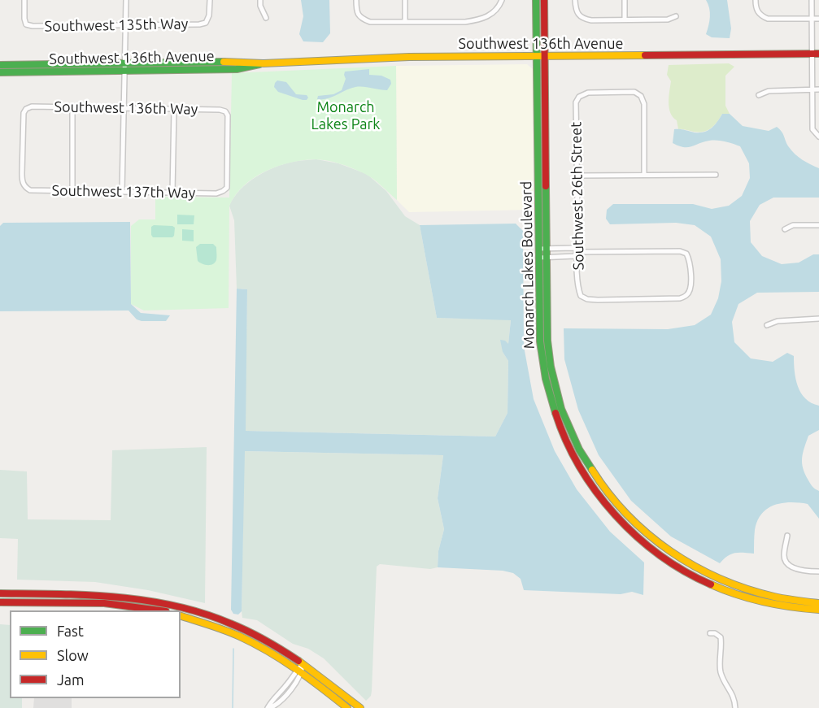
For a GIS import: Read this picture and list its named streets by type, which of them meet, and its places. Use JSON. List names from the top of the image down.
{
  "streets": {
    "street": [
      "Southwest 135th Way",
      "Southwest 136th Avenue",
      "Southwest 136th Way",
      "Southwest 137th Way",
      "Southwest 26th Street",
      "Monarch Lakes Boulevard"
    ]
  },
  "crossings": [
    ["Southwest 136th Avenue", "Monarch Lakes Boulevard"],
    ["Southwest 136th Way", "Southwest 137th Way"]
  ],
  "parks": ["Monarch Lakes Park"],
  "legend": ["Fast", "Slow", "Jam"]
}
